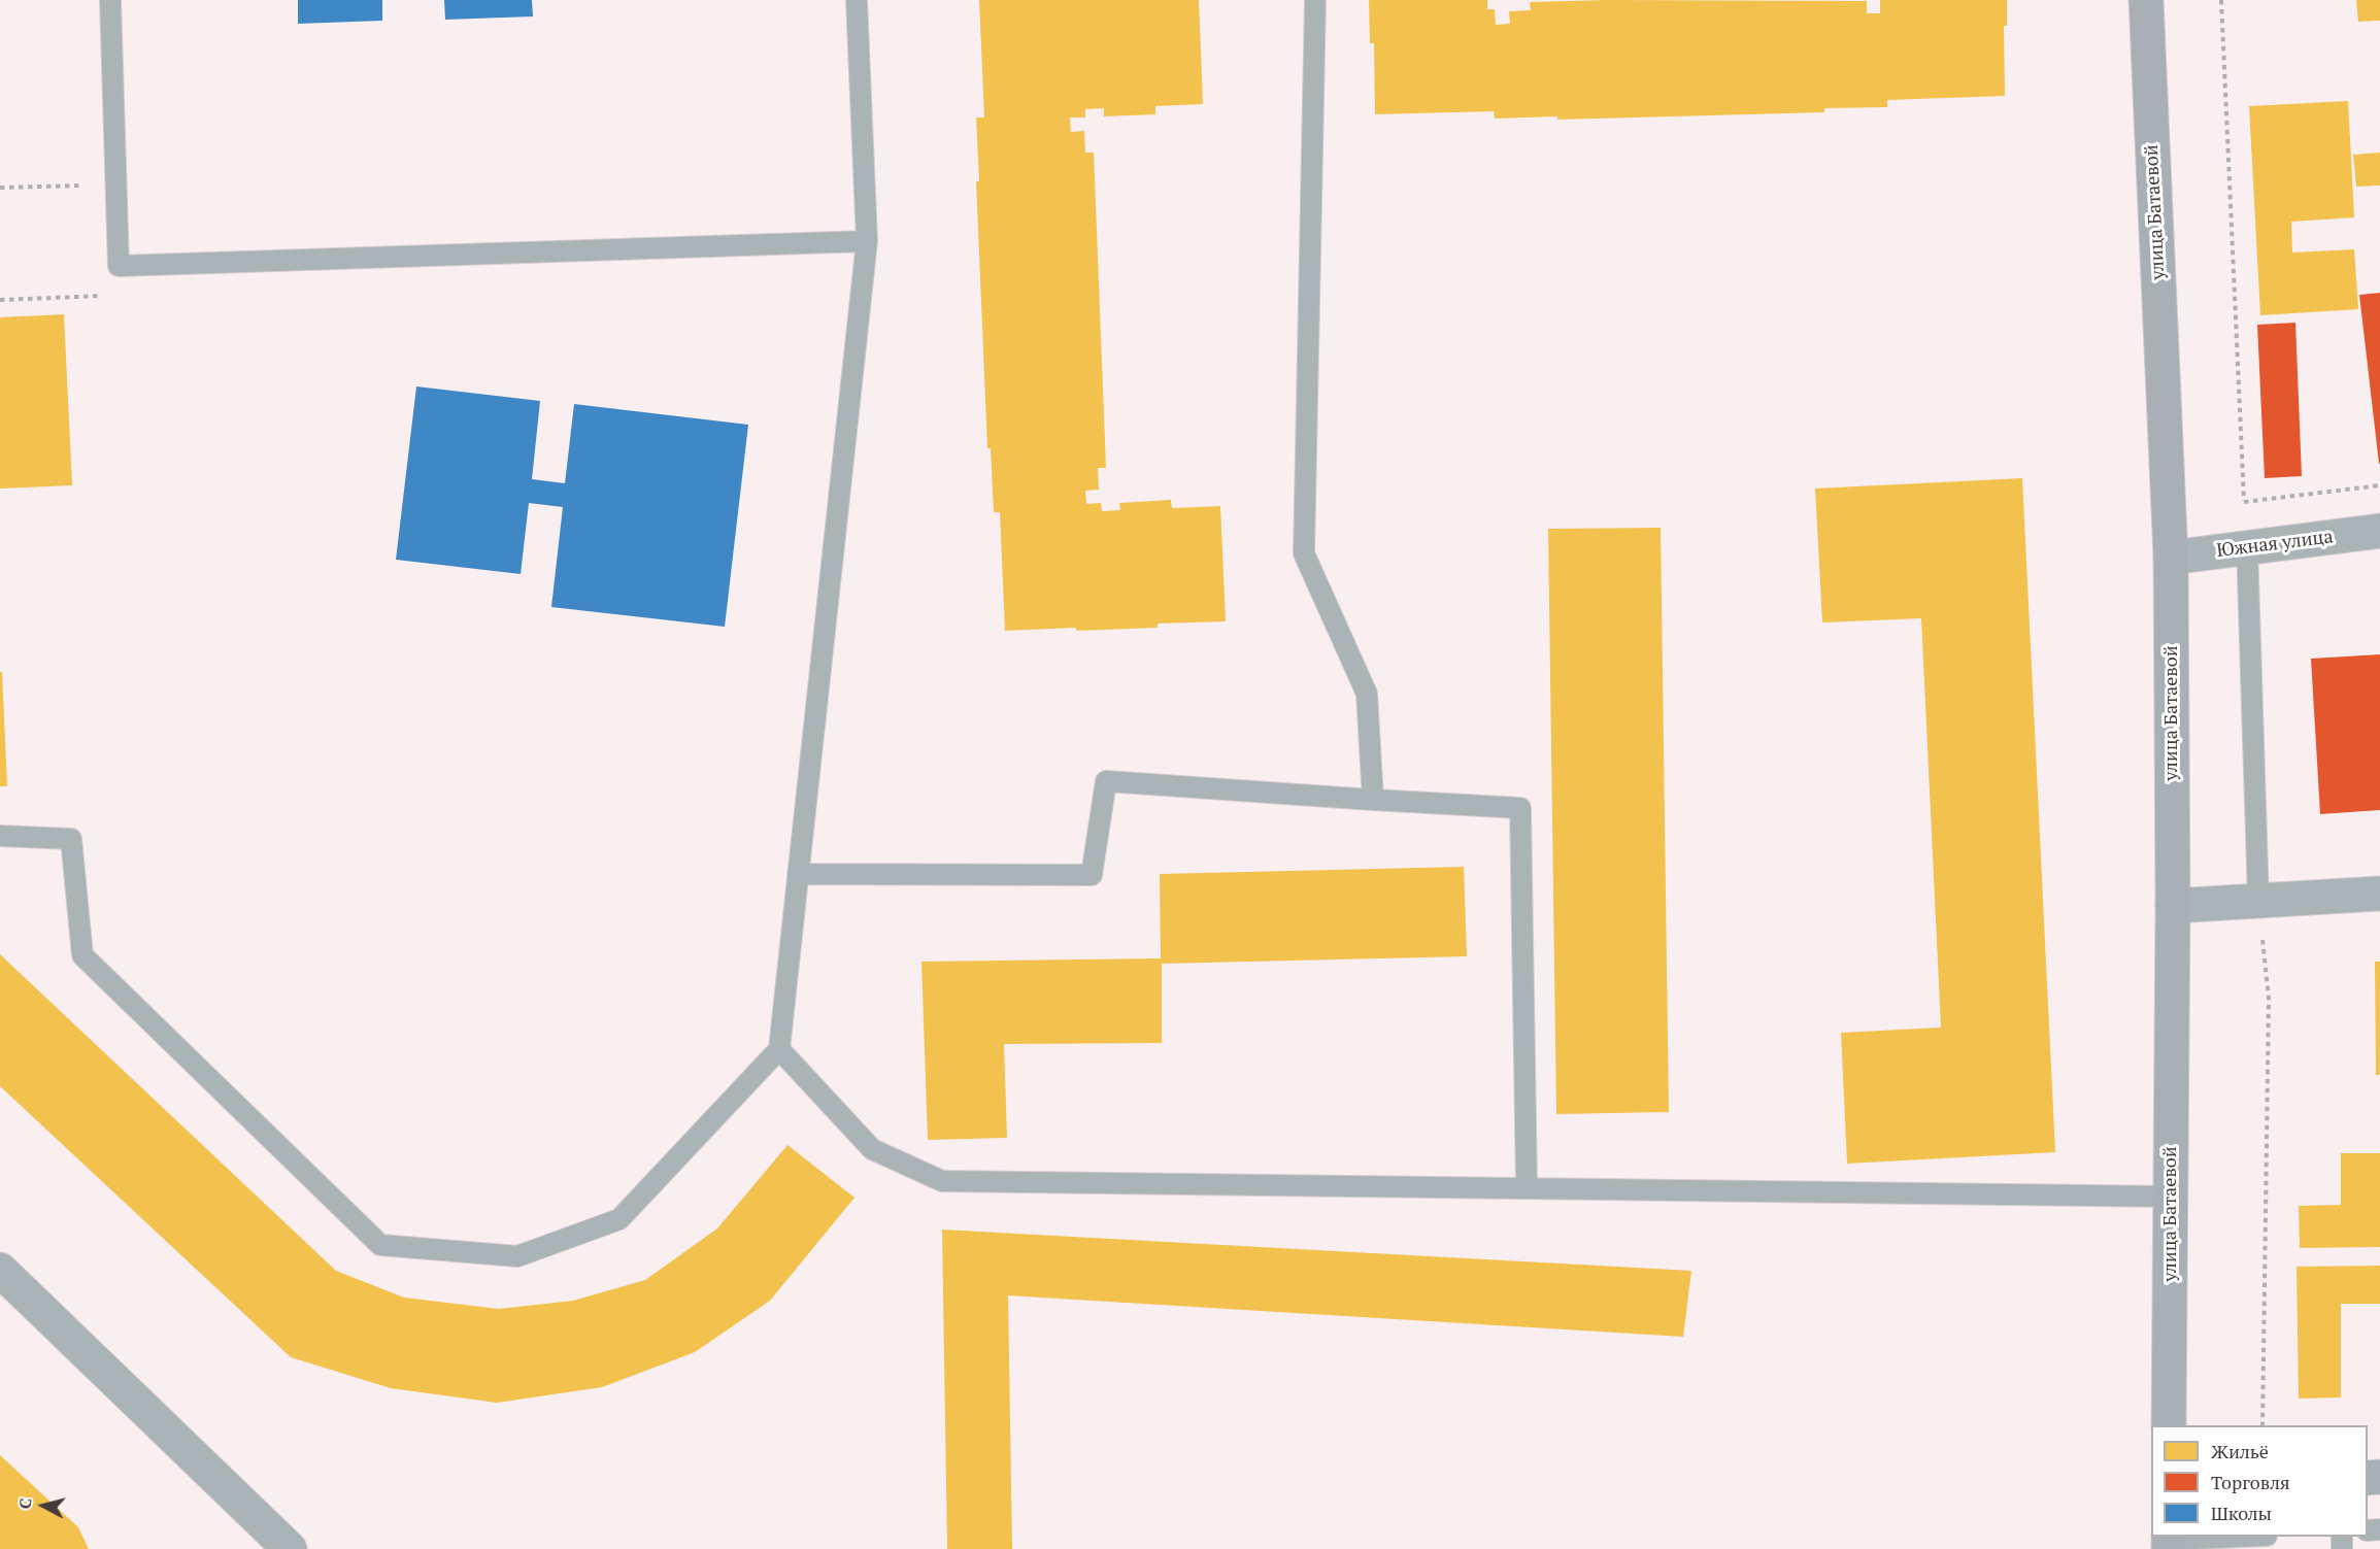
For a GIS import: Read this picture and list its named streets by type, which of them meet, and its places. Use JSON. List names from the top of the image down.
{
  "streets": {
    "main road": ["улица Батаевой"],
    "street": ["Южная улица"]
  },
  "crossings": [
    ["улица Батаевой", "Южная улица"]
  ],
  "legend": ["Жильё", "Торговля", "Школы"],
  "north": "left"
}
